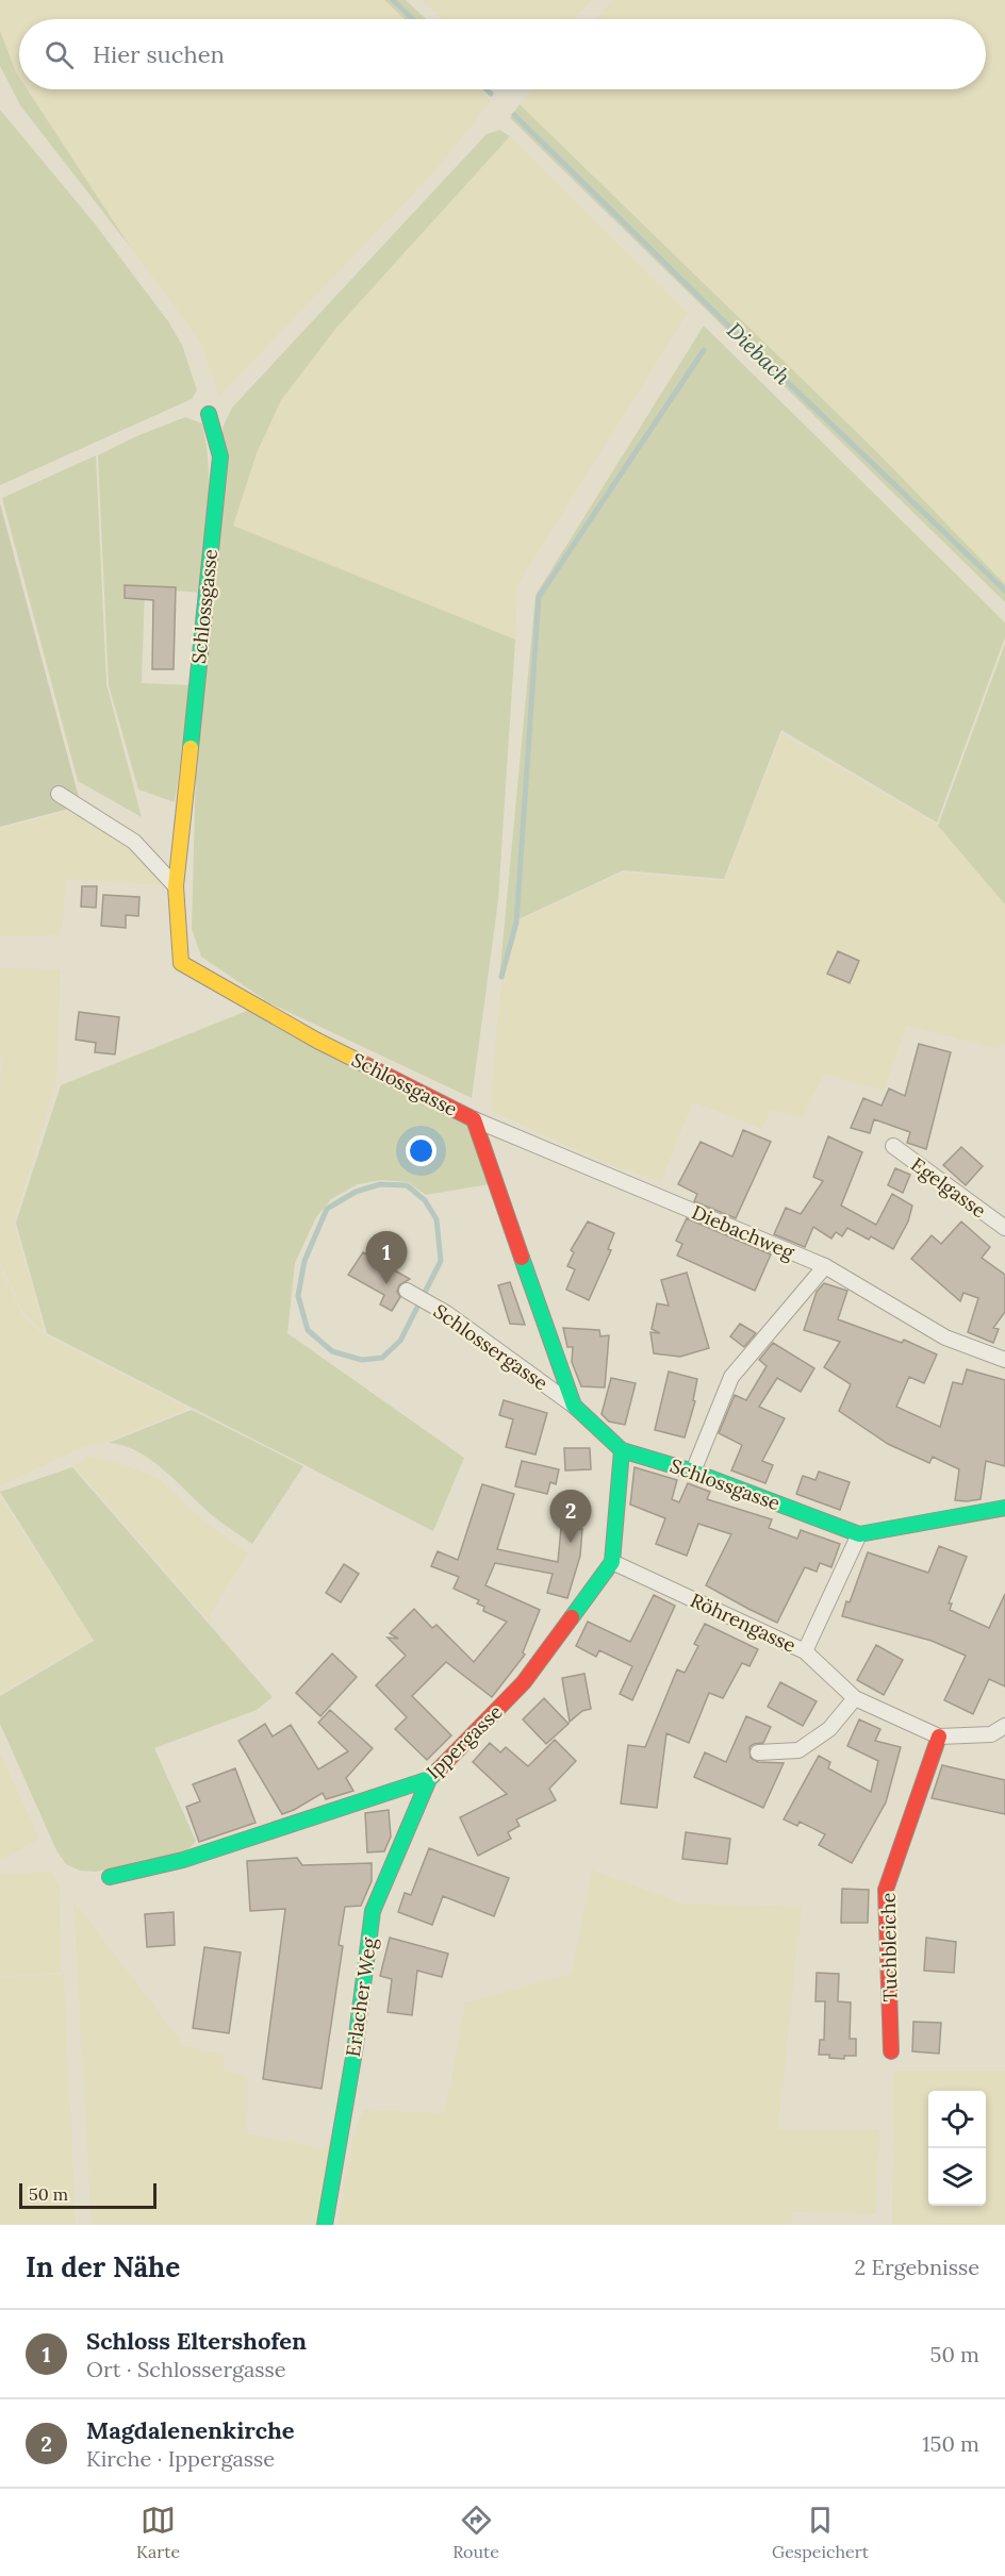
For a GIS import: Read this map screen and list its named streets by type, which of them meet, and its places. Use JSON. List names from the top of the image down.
{
  "streets": {
    "street": [
      "Schlossgasse",
      "Egelgasse",
      "Diebachweg",
      "Schlossergasse",
      "Röhrengasse",
      "Ippergasse",
      "Tuchbleiche",
      "Erlacher Weg"
    ]
  },
  "crossings": [
    ["Schlossgasse", "Diebachweg"],
    ["Schlossgasse", "Schlossergasse"],
    ["Röhrengasse", "Ippergasse"],
    ["Röhrengasse", "Tuchbleiche"],
    ["Ippergasse", "Erlacher Weg"]
  ],
  "water": ["Diebach"],
  "scale_bar": "50 m",
  "page": {
    "search": "Hier suchen",
    "pins": ["1", "2"],
    "scale": "50 m",
    "heading": ["In der Nähe", "2 Ergebnisse"],
    "list": [
      {
        "mark": "1",
        "name": "Schloss Eltershofen",
        "note": "Ort · Schlossergasse",
        "value": "50 m"
      },
      {
        "mark": "2",
        "name": "Magdalenenkirche",
        "note": "Kirche · Ippergasse",
        "value": "150 m"
      }
    ],
    "nav": ["Karte", "Route", "Gespeichert"]
  }
}
